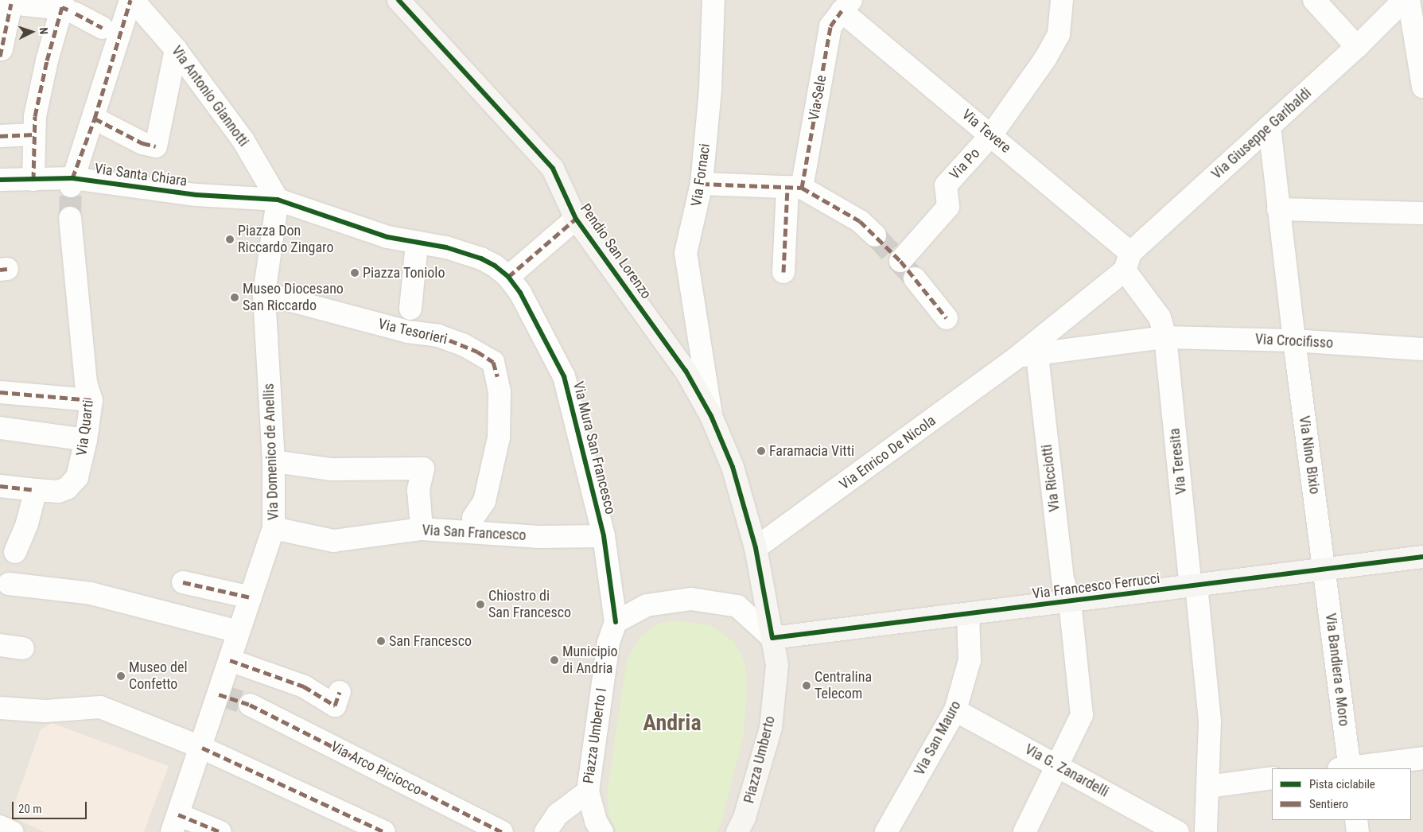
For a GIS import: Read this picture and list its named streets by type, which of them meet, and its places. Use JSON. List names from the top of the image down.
{
  "streets": {
    "street": [
      "Via Antonio Giannotti",
      "Via Sele",
      "Via Tevere",
      "Via Giuseppe Garibaldi",
      "Via Po",
      "Via Santa Chiara",
      "Via Fornaci",
      "Pendio San Lorenzo",
      "Via Tesorieri",
      "Via Crocifisso",
      "Via Quarti",
      "Via Mura San Francesco",
      "Via Domenico de Anellis",
      "Via Enrico De Nicola",
      "Via Nino Bixio",
      "Via Teresita",
      "Via Ricciotti",
      "Via San Francesco",
      "Via Francesco Ferrucci",
      "Via Bandiera e Moro",
      "Piazza Umberto I",
      "Via San Mauro",
      "Piazza Umberto",
      "Via Arco Piciocco",
      "Via G. Zanardelli"
    ]
  },
  "crossings": [
    ["Via Antonio Giannotti", "Via Santa Chiara"],
    ["Via Antonio Giannotti", "Via Mura San Francesco"],
    ["Via Antonio Giannotti", "Via Domenico de Anellis"],
    ["Via Sele", "Via Tevere"],
    ["Via Tevere", "Via Giuseppe Garibaldi"],
    ["Via Tevere", "Via Po"],
    ["Via Tevere", "Via Crocifisso"],
    ["Via Tevere", "Via Teresita"],
    ["Via Giuseppe Garibaldi", "Via Crocifisso"],
    ["Via Giuseppe Garibaldi", "Via Enrico De Nicola"],
    ["Via Giuseppe Garibaldi", "Via Nino Bixio"],
    ["Via Giuseppe Garibaldi", "Via Ricciotti"],
    ["Via Santa Chiara", "Via Mura San Francesco"],
    ["Via Santa Chiara", "Via Domenico de Anellis"],
    ["Via Fornaci", "Pendio San Lorenzo"],
    ["Pendio San Lorenzo", "Via Enrico De Nicola"],
    ["Pendio San Lorenzo", "Piazza Umberto"],
    ["Via Tesorieri", "Via Domenico de Anellis"],
    ["Via Crocifisso", "Via Enrico De Nicola"],
    ["Via Crocifisso", "Via Nino Bixio"],
    ["Via Crocifisso", "Via Teresita"],
    ["Via Crocifisso", "Via Ricciotti"],
    ["Via Mura San Francesco", "Via Domenico de Anellis"],
    ["Via Mura San Francesco", "Via San Francesco"],
    ["Via Mura San Francesco", "Piazza Umberto I"],
    ["Via Domenico de Anellis", "Via San Francesco"],
    ["Via Enrico De Nicola", "Via Ricciotti"],
    ["Via Enrico De Nicola", "Piazza Umberto"],
    ["Via Nino Bixio", "Via Francesco Ferrucci"],
    ["Via Nino Bixio", "Via Bandiera e Moro"],
    ["Via Teresita", "Via Francesco Ferrucci"],
    ["Via Ricciotti", "Via Francesco Ferrucci"],
    ["Via Ricciotti", "Via G. Zanardelli"],
    ["Via Francesco Ferrucci", "Via Bandiera e Moro"],
    ["Via Francesco Ferrucci", "Via San Mauro"],
    ["Via Francesco Ferrucci", "Piazza Umberto"],
    ["Via San Mauro", "Via G. Zanardelli"]
  ],
  "districts": ["Andria"],
  "places": [
    "Piazza Don Riccardo Zingaro",
    "Piazza Toniolo",
    "Museo Diocesano San Riccardo",
    "Faramacia Vitti",
    "Chiostro di San Francesco",
    "San Francesco",
    "Municipio di Andria",
    "Museo del Confetto",
    "Centralina Telecom"
  ],
  "legend": ["Pista ciclabile", "Sentiero"],
  "scale_bar": "20 m",
  "north": "right"
}
